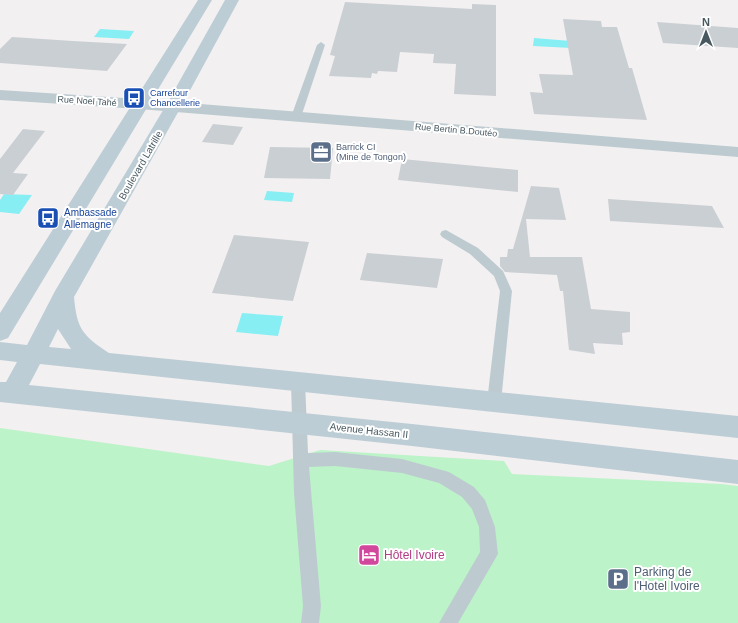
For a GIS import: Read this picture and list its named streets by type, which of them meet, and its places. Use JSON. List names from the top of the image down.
{
  "streets": {
    "street": [
      "Rue Noel Tahé",
      "Rue Bertin B.Doutéo",
      "Boulevard Latrille",
      "Avenue Hassan II"
    ]
  },
  "crossings": [
    ["Rue Noel Tahé", "Rue Bertin B.Doutéo"],
    ["Rue Noel Tahé", "Boulevard Latrille"],
    ["Rue Bertin B.Doutéo", "Boulevard Latrille"],
    ["Boulevard Latrille", "Avenue Hassan II"]
  ],
  "places": {
    "bus stop": ["Carrefour Chancellerie", "Ambassade Allemagne"],
    "office": ["Barrick CI (Mine de Tongon)"],
    "hotel": ["Hôtel Ivoire"],
    "parking": ["Parking de l'Hotel Ivoire"]
  },
  "north": "top"
}
